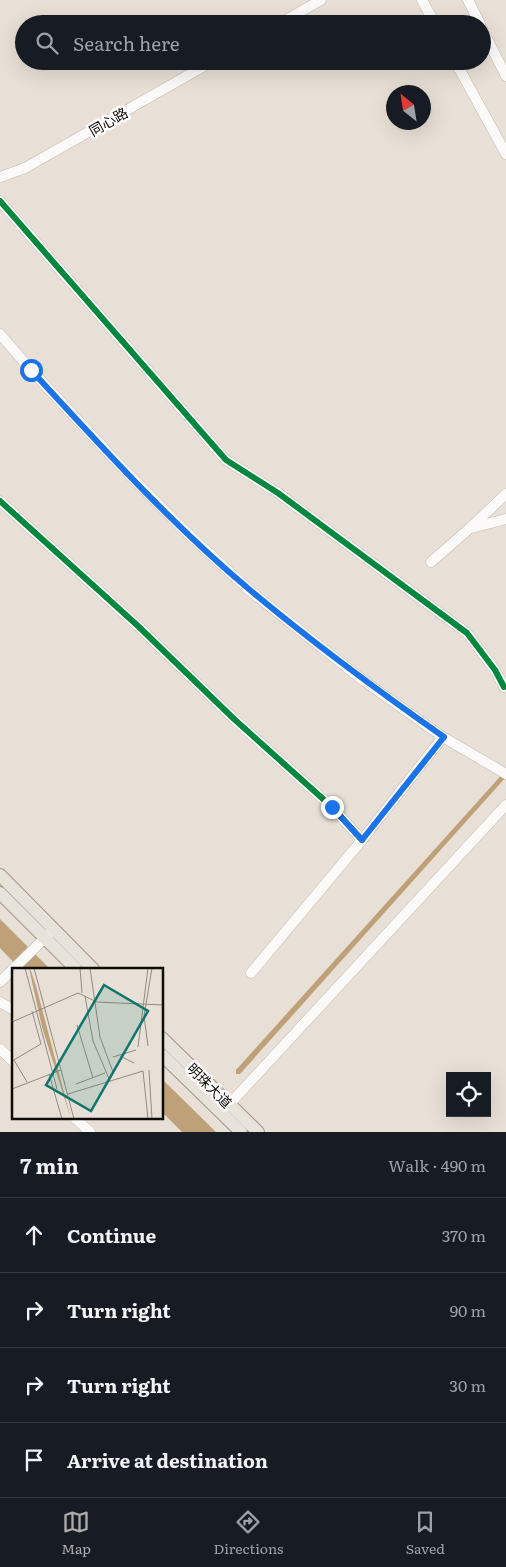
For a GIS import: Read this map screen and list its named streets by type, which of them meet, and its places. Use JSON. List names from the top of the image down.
{
  "streets": {
    "main road": ["明珠大道"],
    "street": ["同心路"]
  },
  "north": "top left",
  "page": {
    "search": "Search here",
    "heading": ["7 min", "Walk · 490 m"],
    "list": [
      ["Continue", "370 m"],
      ["Turn right", "90 m"],
      ["Turn right", "30 m"],
      "Arrive at destination"
    ],
    "nav": ["Map", "Directions", "Saved"]
  }
}
